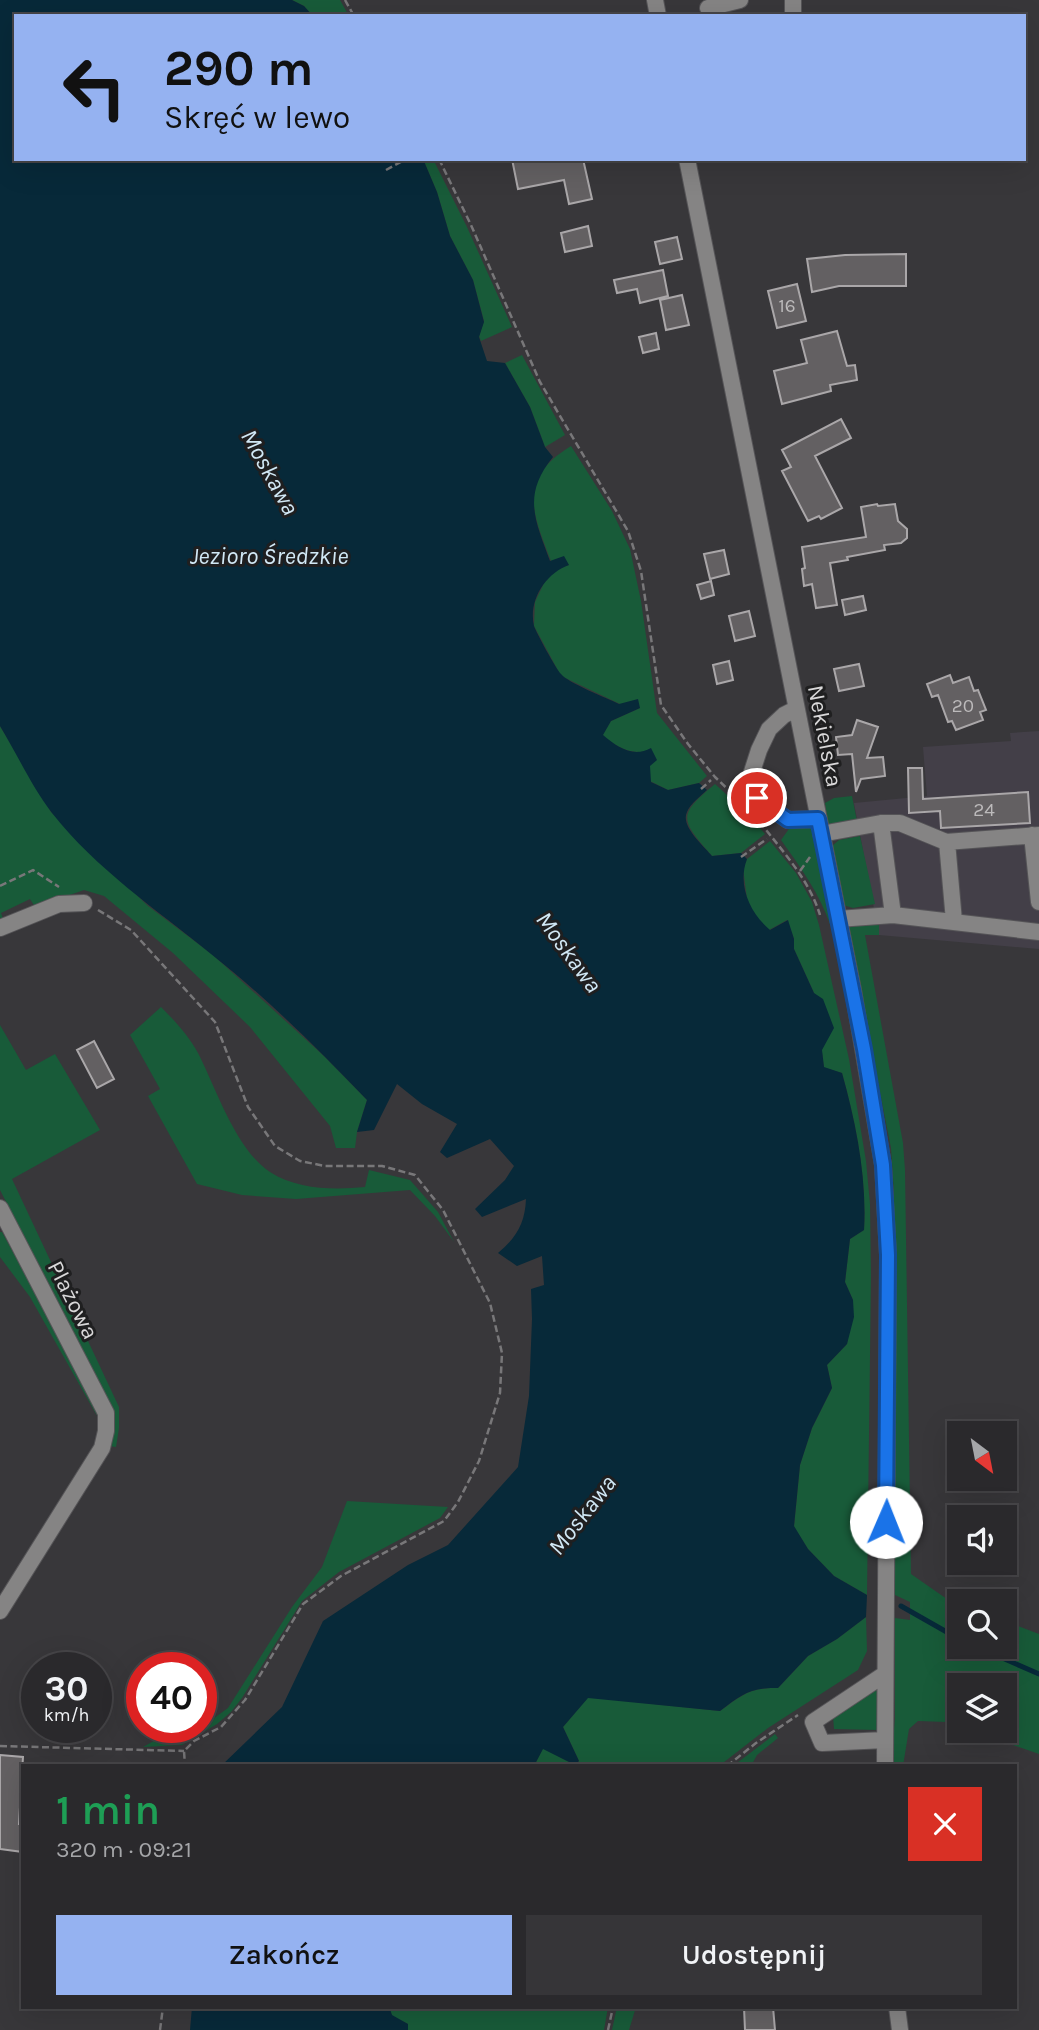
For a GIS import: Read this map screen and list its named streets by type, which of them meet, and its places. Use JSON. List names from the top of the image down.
{
  "streets": {
    "street": ["Nekielska", "Plażowa"]
  },
  "water": ["Moskawa", "Jezioro Średzkie"],
  "house_numbers": ["16", "20", "24"],
  "north": "bottom right",
  "page": {
    "turn": ["290 m", "Skręć w lewo"],
    "speed": "30 km/h",
    "limit": "40",
    "heading": ["1 min", "320 m · 09:21"],
    "buttons": ["Zakończ", "Udostępnij"]
  }
}
